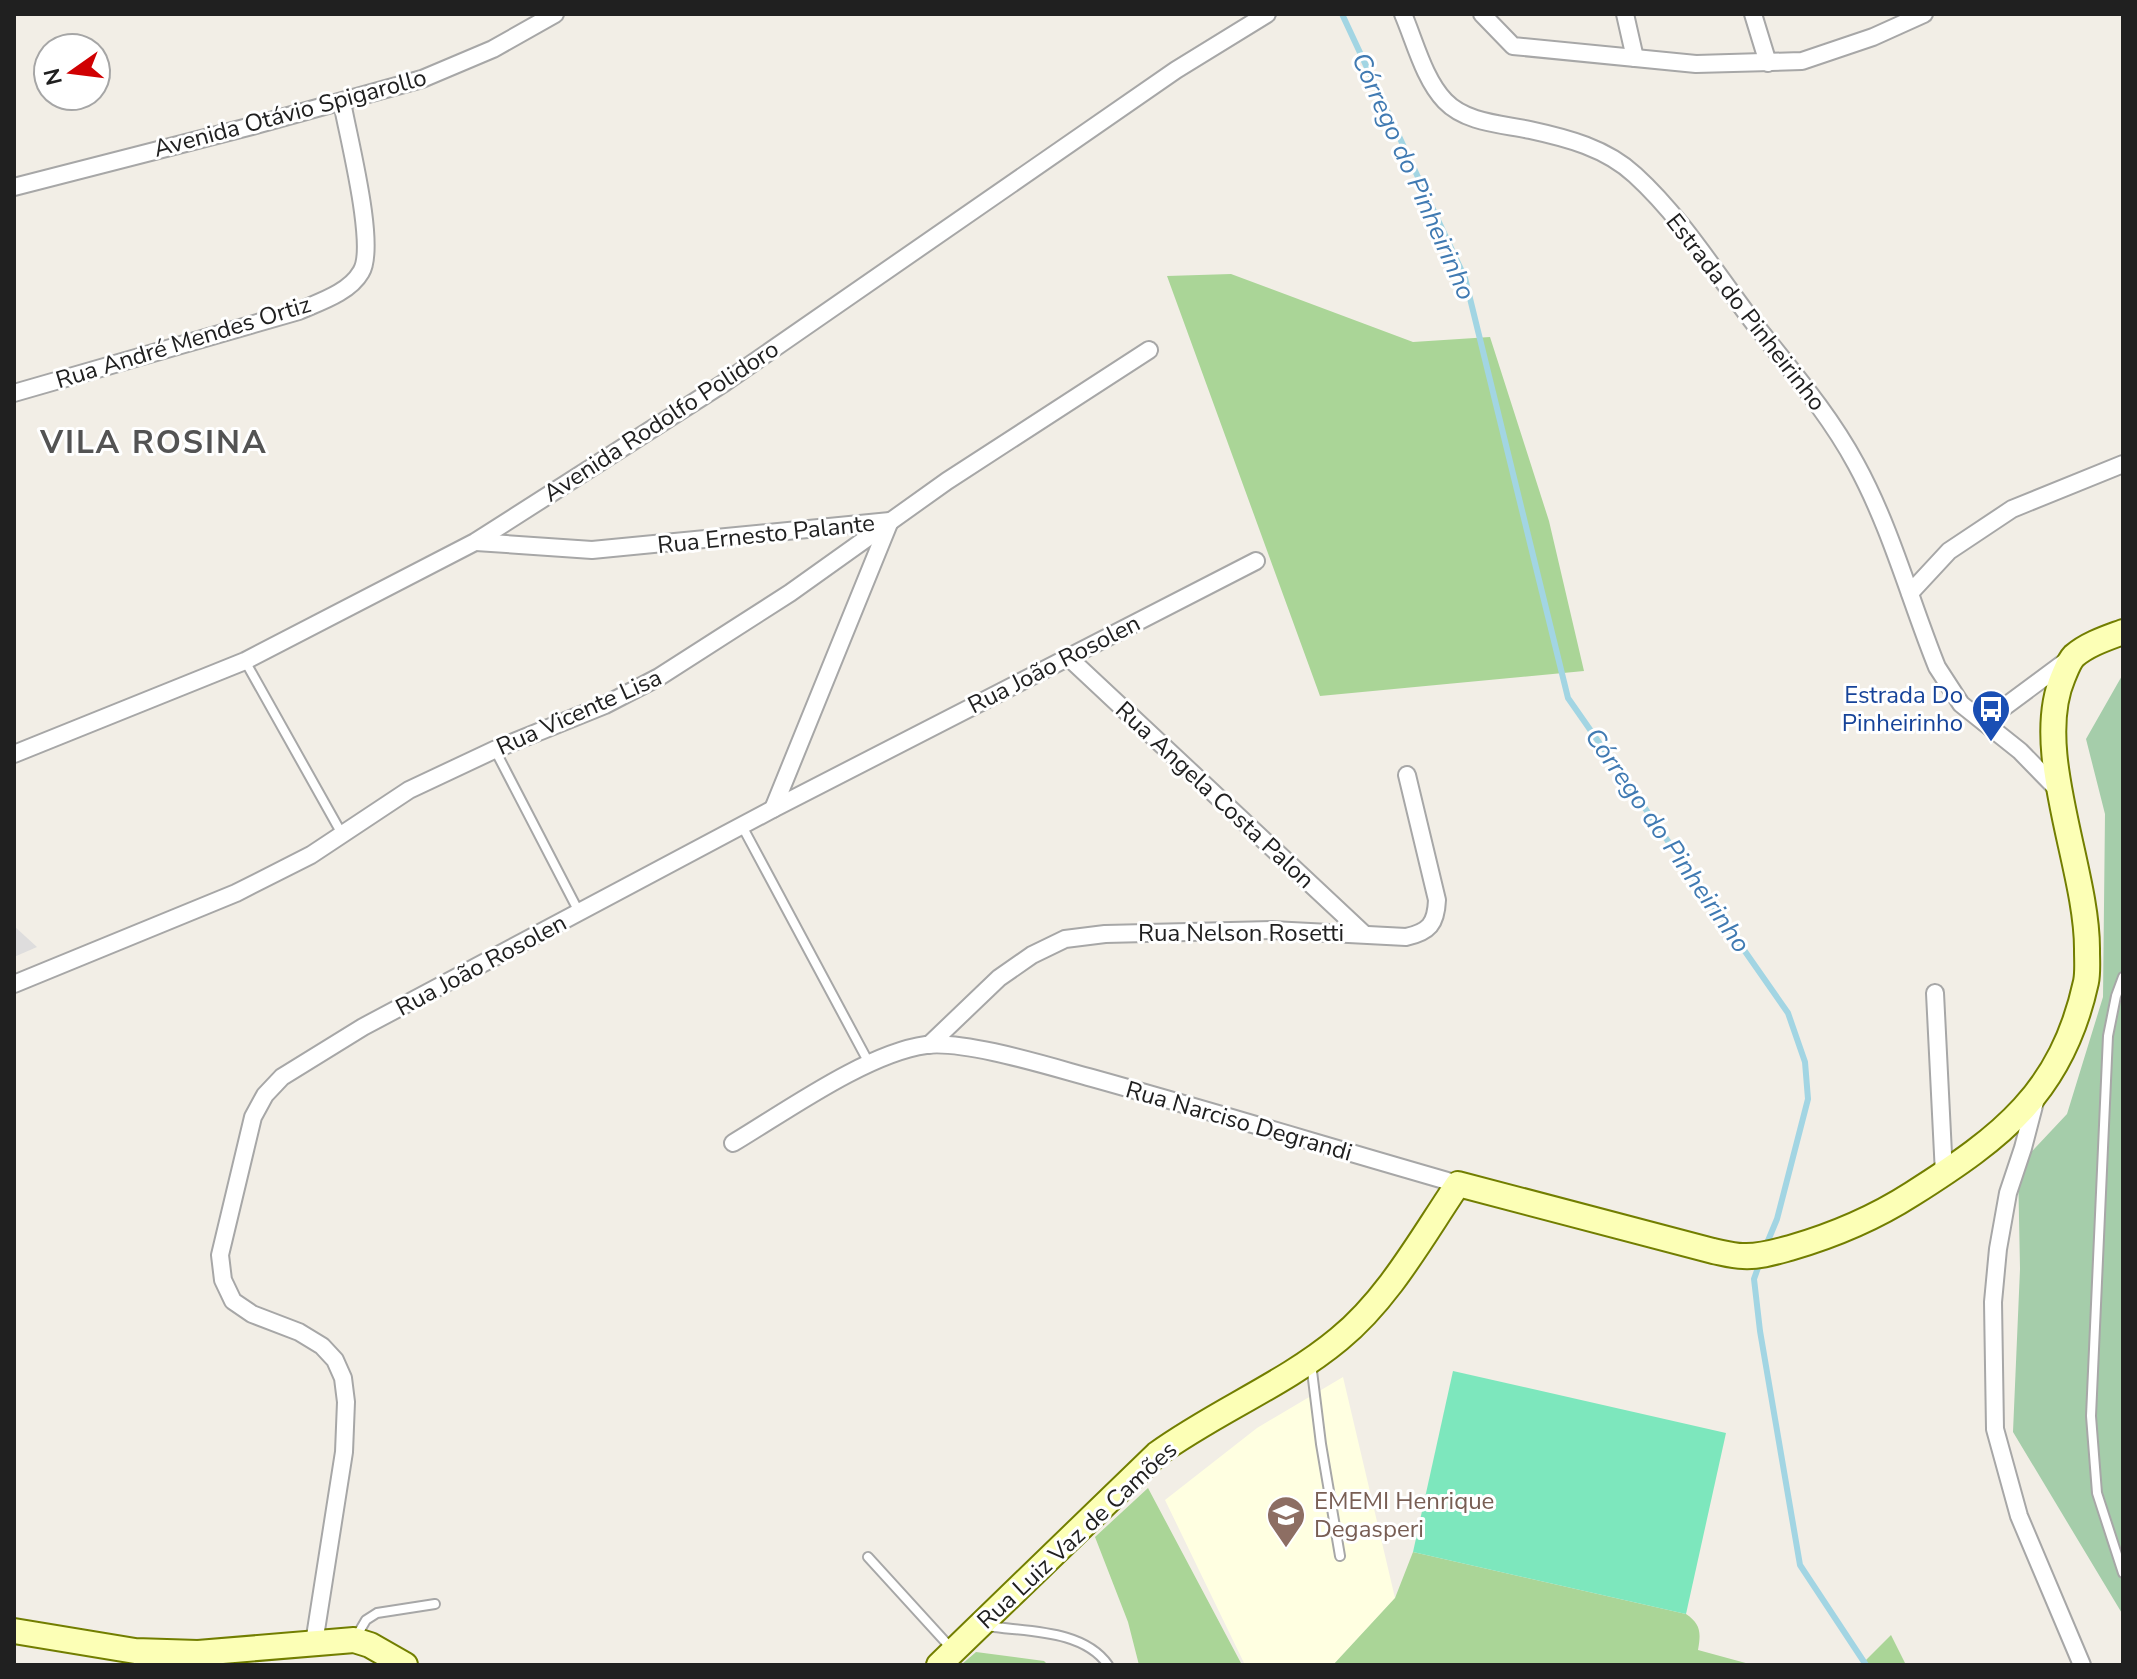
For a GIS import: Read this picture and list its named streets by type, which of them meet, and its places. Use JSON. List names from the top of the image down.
{
  "streets": {
    "main road": ["Rua Narciso Degrandi", "Rua Luiz Vaz de Camões"],
    "street": [
      "Avenida Otávio Spigarollo",
      "Estrada do Pinheirinho",
      "Rua André Mendes Ortiz",
      "Avenida Rodolfo Polidoro",
      "Rua Ernesto Palante",
      "Rua João Rosolen",
      "Rua Vicente Lisa",
      "Rua Angela Costa Palon",
      "Rua Nelson Rosetti"
    ]
  },
  "crossings": [
    ["Avenida Otávio Spigarollo", "Rua André Mendes Ortiz"],
    ["Avenida Rodolfo Polidoro", "Rua Ernesto Palante"],
    ["Rua Ernesto Palante", "Rua João Rosolen"],
    ["Rua Ernesto Palante", "Rua Vicente Lisa"],
    ["Rua João Rosolen", "Rua Angela Costa Palon"],
    ["Rua Angela Costa Palon", "Rua Nelson Rosetti"],
    ["Rua Nelson Rosetti", "Rua Narciso Degrandi"],
    ["Rua Narciso Degrandi", "Rua Luiz Vaz de Camões"]
  ],
  "districts": ["VILA ROSINA"],
  "water": ["Córrego do Pinheirinho"],
  "places": {
    "bus stop": ["Estrada Do Pinheirinho"],
    "school or university": ["EMEMI Henrique Degasperi"]
  },
  "north": "left"
}
